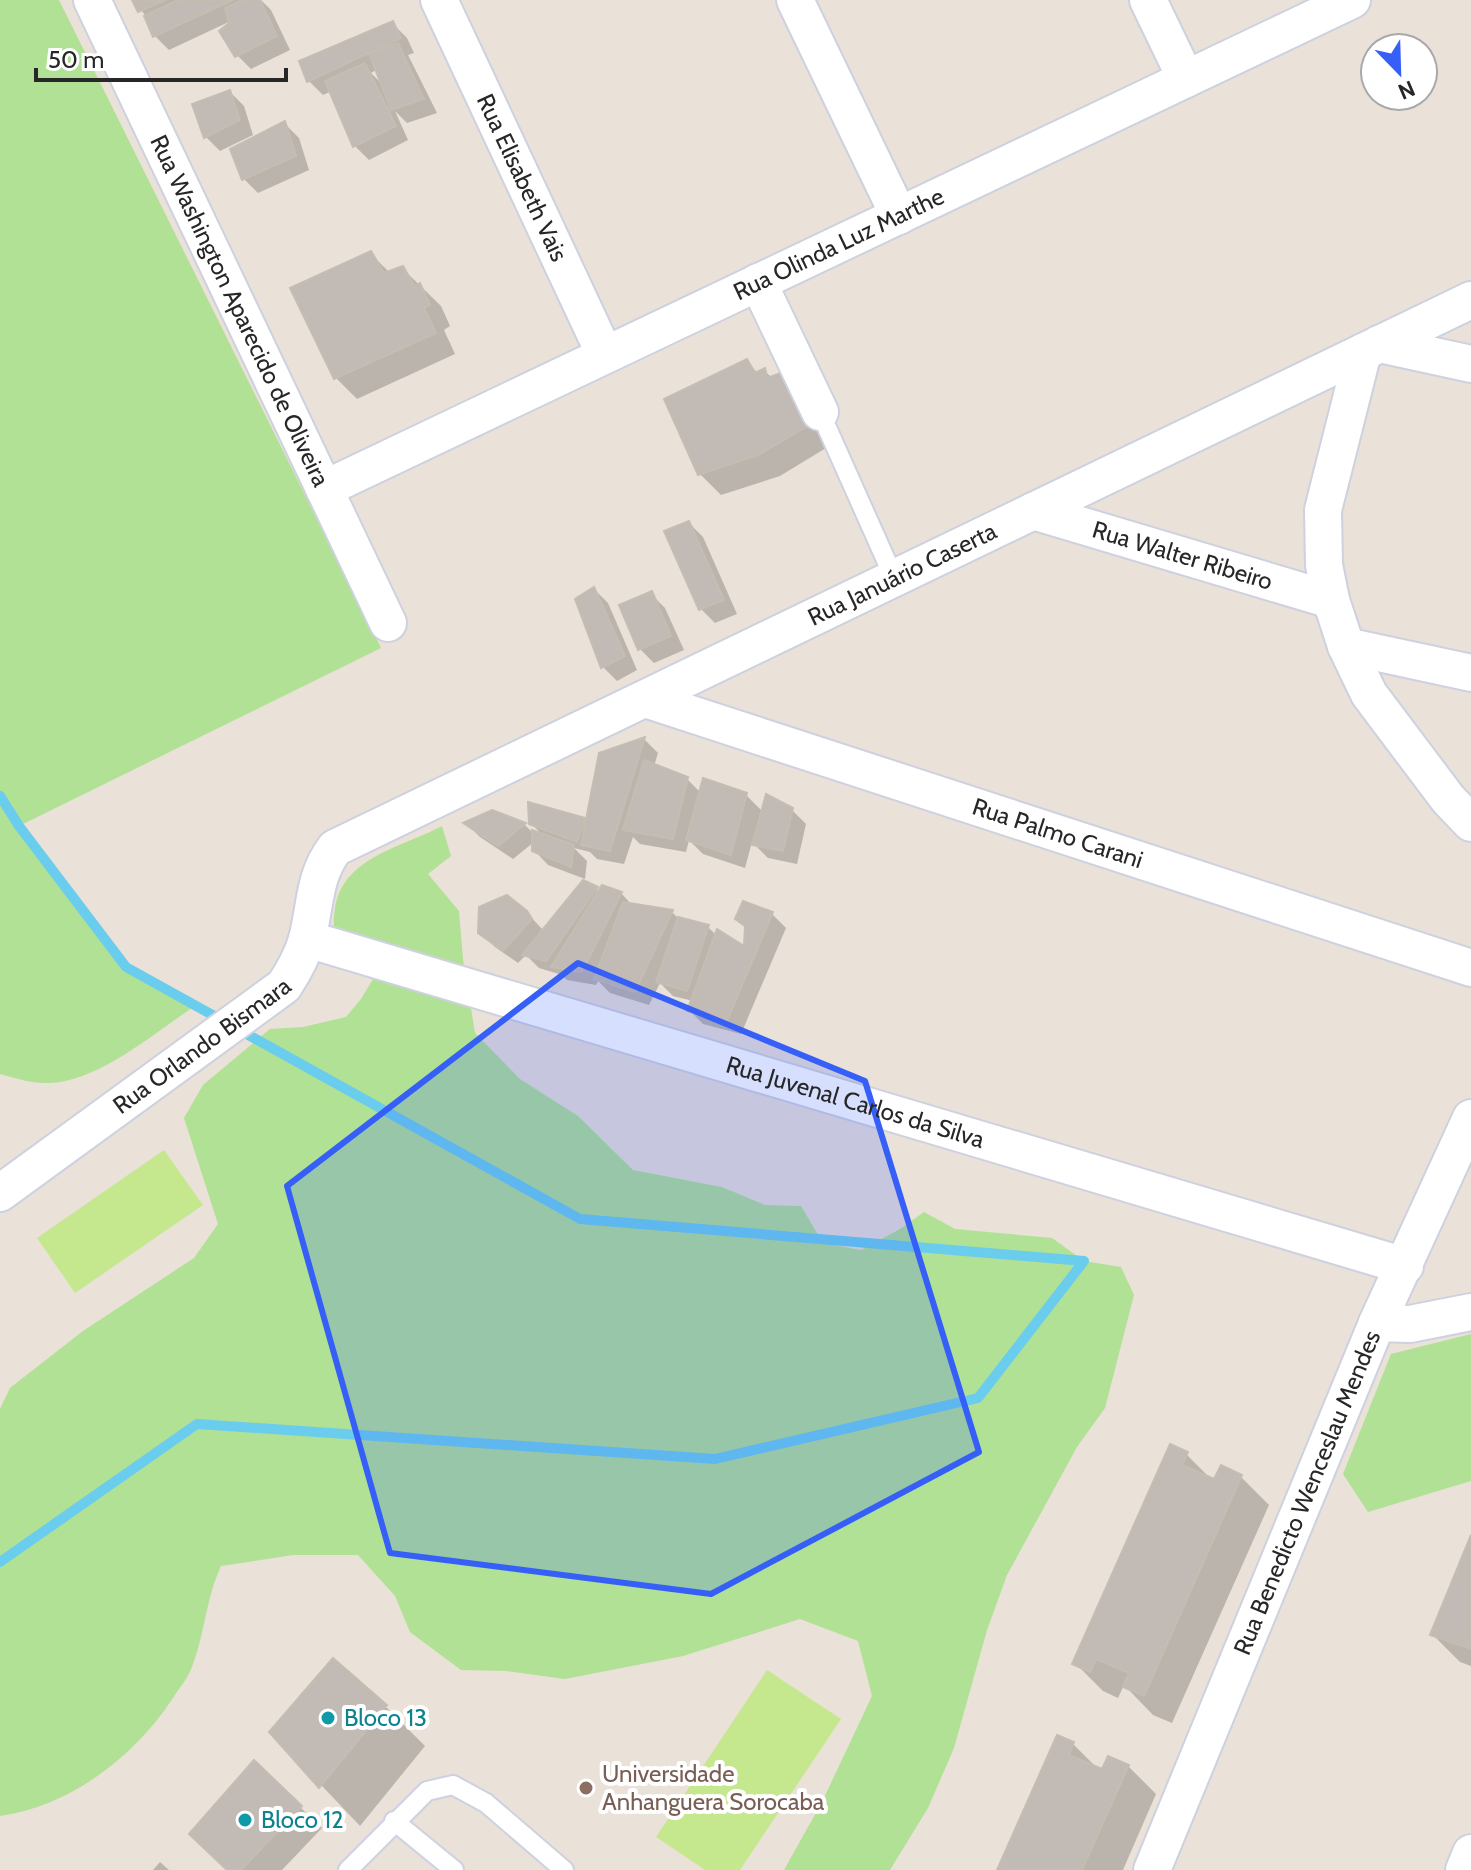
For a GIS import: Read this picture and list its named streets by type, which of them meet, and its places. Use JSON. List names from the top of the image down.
{
  "streets": {
    "street": [
      "Rua Elisabeth Vais",
      "Rua Olinda Luz Marthe",
      "Rua Washington Aparecido de Oliveira",
      "Rua Walter Ribeiro",
      "Rua Januário Caserta",
      "Rua Palmo Carani",
      "Rua Orlando Bismara",
      "Rua Juvenal Carlos da Silva",
      "Rua Benedicto Wenceslau Mendes"
    ]
  },
  "crossings": [
    ["Rua Elisabeth Vais", "Rua Olinda Luz Marthe"],
    ["Rua Olinda Luz Marthe", "Rua Washington Aparecido de Oliveira"],
    ["Rua Walter Ribeiro", "Rua Januário Caserta"],
    ["Rua Januário Caserta", "Rua Palmo Carani"],
    ["Rua Januário Caserta", "Rua Orlando Bismara"],
    ["Rua Orlando Bismara", "Rua Juvenal Carlos da Silva"],
    ["Rua Juvenal Carlos da Silva", "Rua Benedicto Wenceslau Mendes"]
  ],
  "places": ["Bloco 13", "Universidade Anhanguera Sorocaba", "Bloco 12"],
  "scale_bar": "50 m",
  "north": "bottom right"
}
